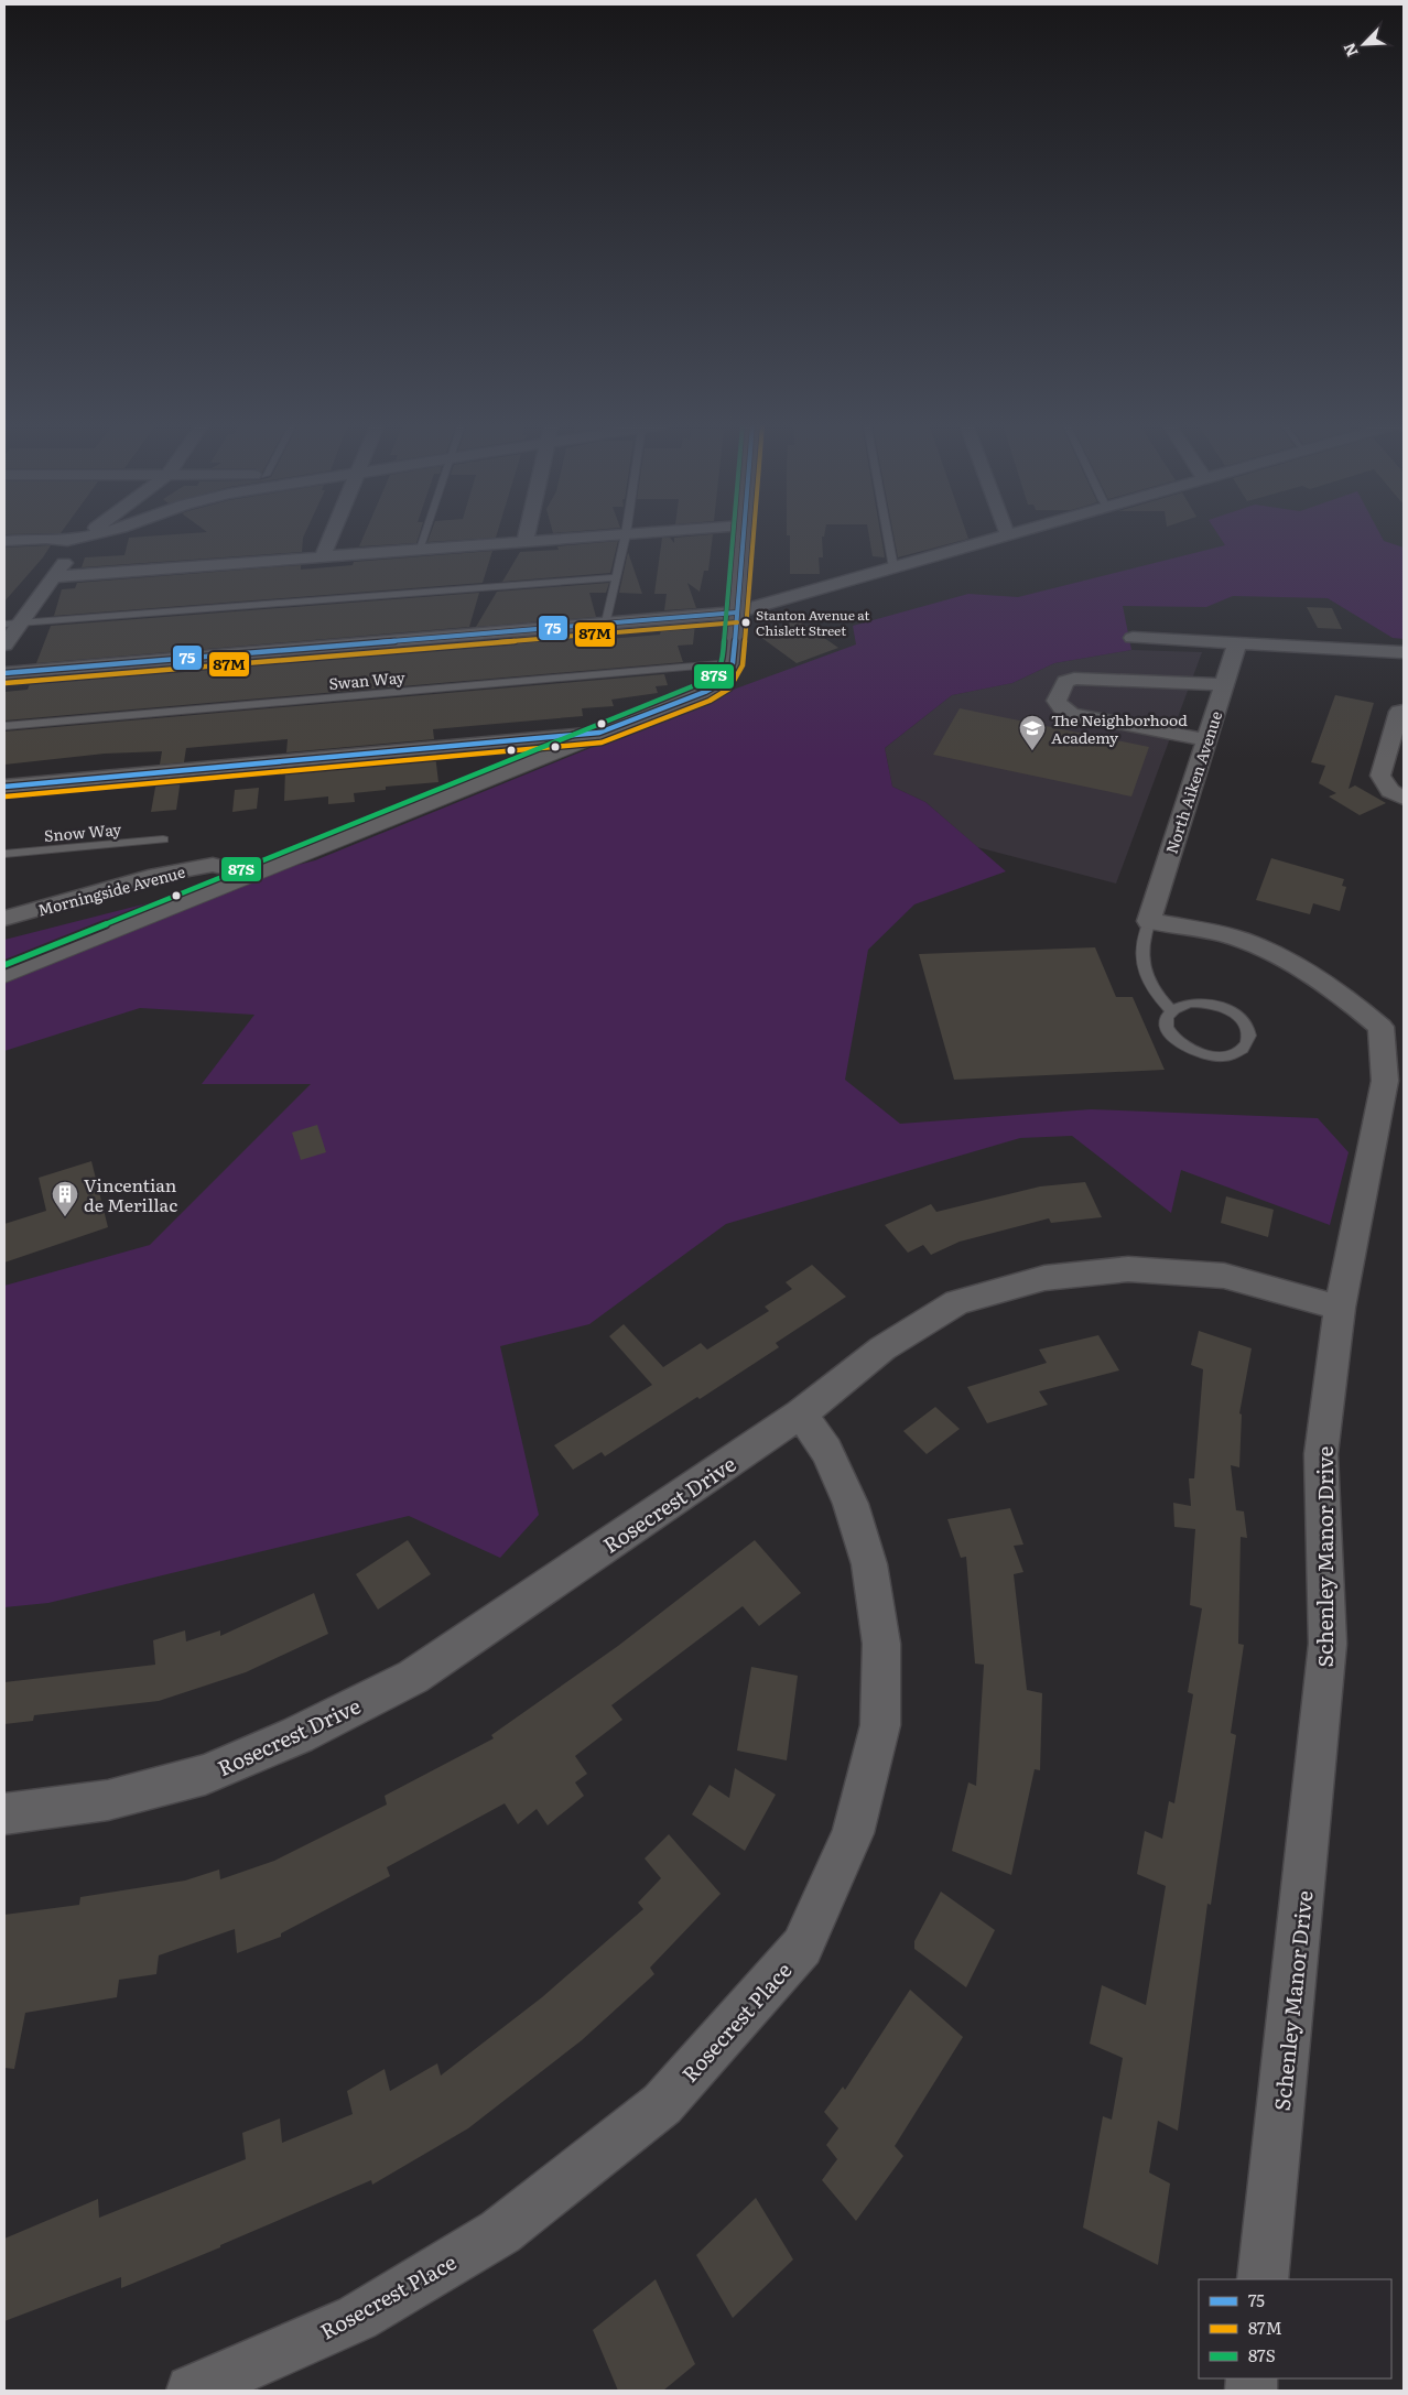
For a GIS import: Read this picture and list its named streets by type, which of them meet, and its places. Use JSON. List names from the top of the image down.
{
  "streets": {
    "street": [
      "North Aiken Avenue",
      "Morningside Avenue",
      "Rosecrest Drive",
      "Schenley Manor Drive",
      "Rosecrest Place"
    ],
    "lane": ["Swan Way", "Snow Way"]
  },
  "crossings": [
    ["North Aiken Avenue", "Schenley Manor Drive"],
    ["Rosecrest Drive", "Schenley Manor Drive"],
    ["Rosecrest Drive", "Rosecrest Place"]
  ],
  "places": {
    "other": ["Stanton Avenue at Chislett Street"],
    "school or university": ["The Neighborhood Academy"],
    "building": ["Vincentian de Merillac"]
  },
  "lines": ["transit line 75", "transit line 87M", "transit line 87S"],
  "legend": ["75", "87M", "87S"],
  "north": "bottom left"
}
